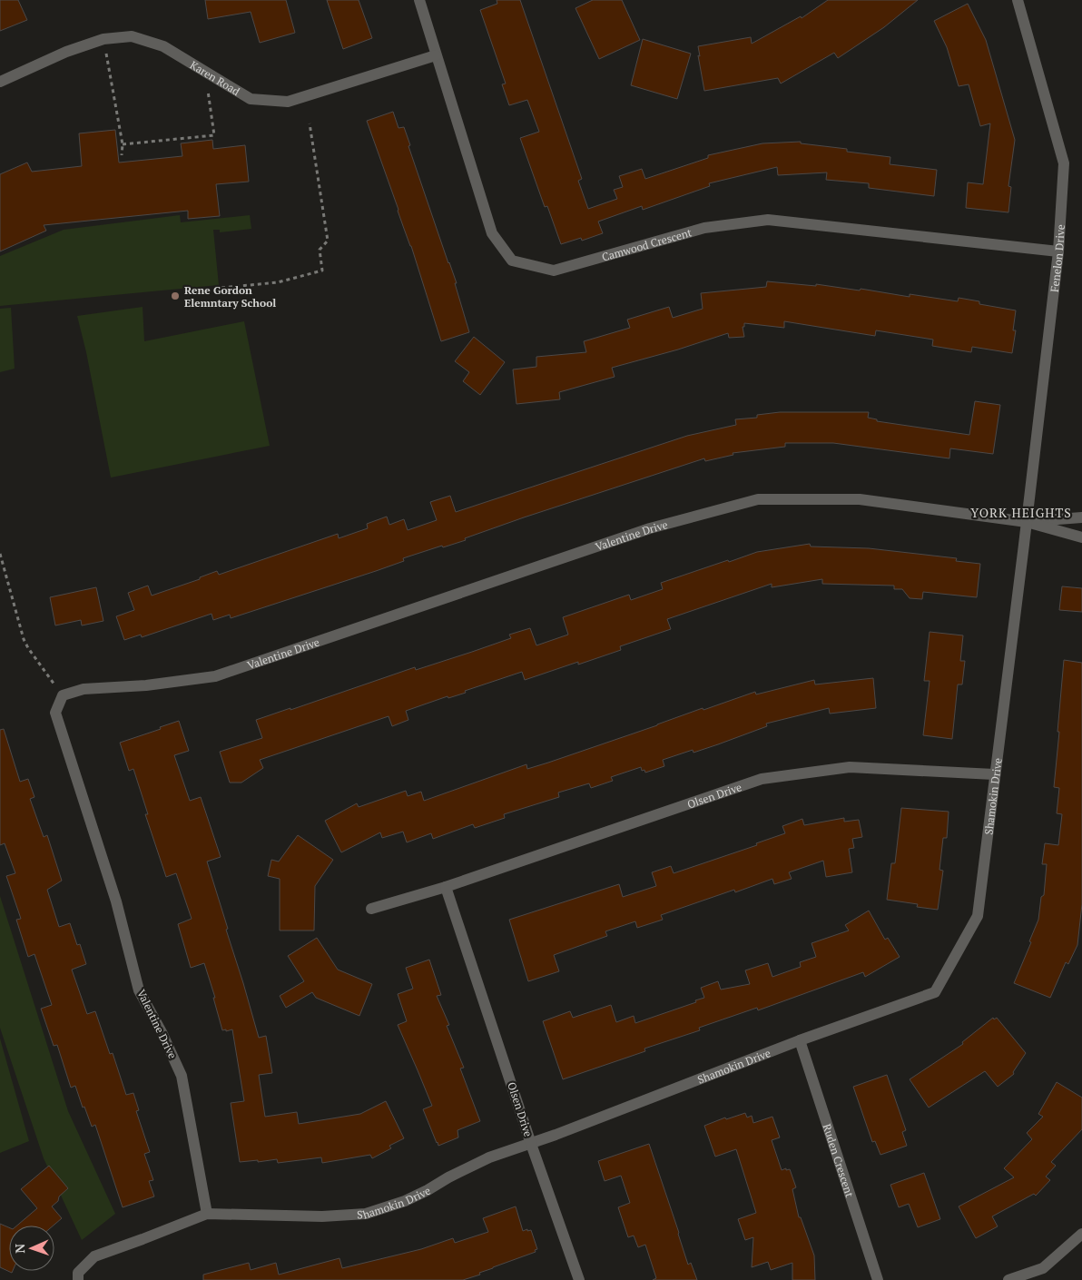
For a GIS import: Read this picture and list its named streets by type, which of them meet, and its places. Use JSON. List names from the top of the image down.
{
  "streets": {
    "street": [
      "Karen Road",
      "Camwood Crescent",
      "Fenelon Drive",
      "Valentine Drive",
      "Olsen Drive",
      "Shamokin Drive",
      "Ruden Crescent"
    ]
  },
  "crossings": [
    ["Karen Road", "Camwood Crescent"],
    ["Camwood Crescent", "Fenelon Drive"],
    ["Fenelon Drive", "Valentine Drive"],
    ["Fenelon Drive", "Shamokin Drive"],
    ["Valentine Drive", "Shamokin Drive"],
    ["Olsen Drive", "Shamokin Drive"],
    ["Shamokin Drive", "Ruden Crescent"]
  ],
  "districts": ["YORK HEIGHTS"],
  "places": ["Rene Gordon Elemntary School"],
  "north": "left"
}
